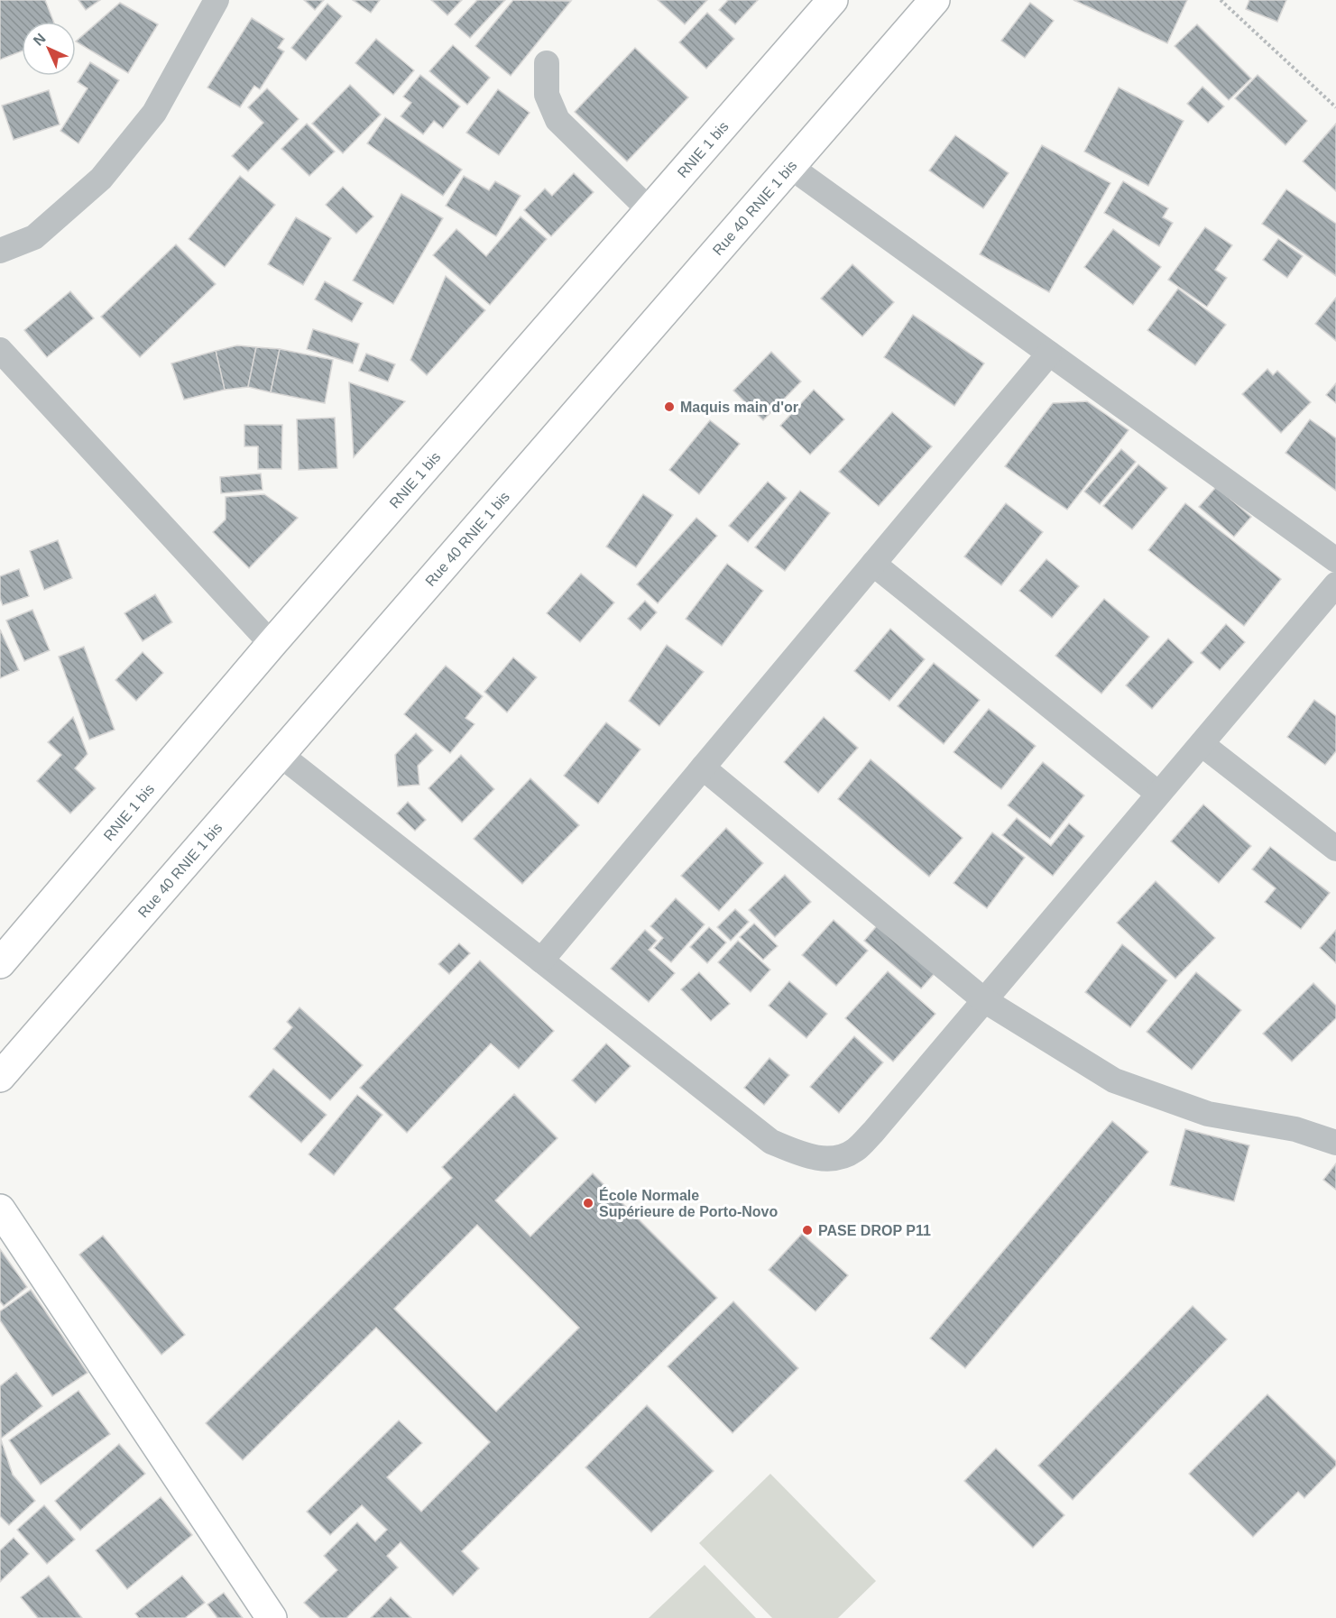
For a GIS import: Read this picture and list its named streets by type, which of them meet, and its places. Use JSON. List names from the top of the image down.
{
  "streets": {
    "main road": ["RNIE 1 bis", "Rue 40 RNIE 1 bis"]
  },
  "places": ["Maquis main d'or", "École Normale Supérieure de Porto-Novo", "PASE DROP P11"],
  "north": "top left"
}
